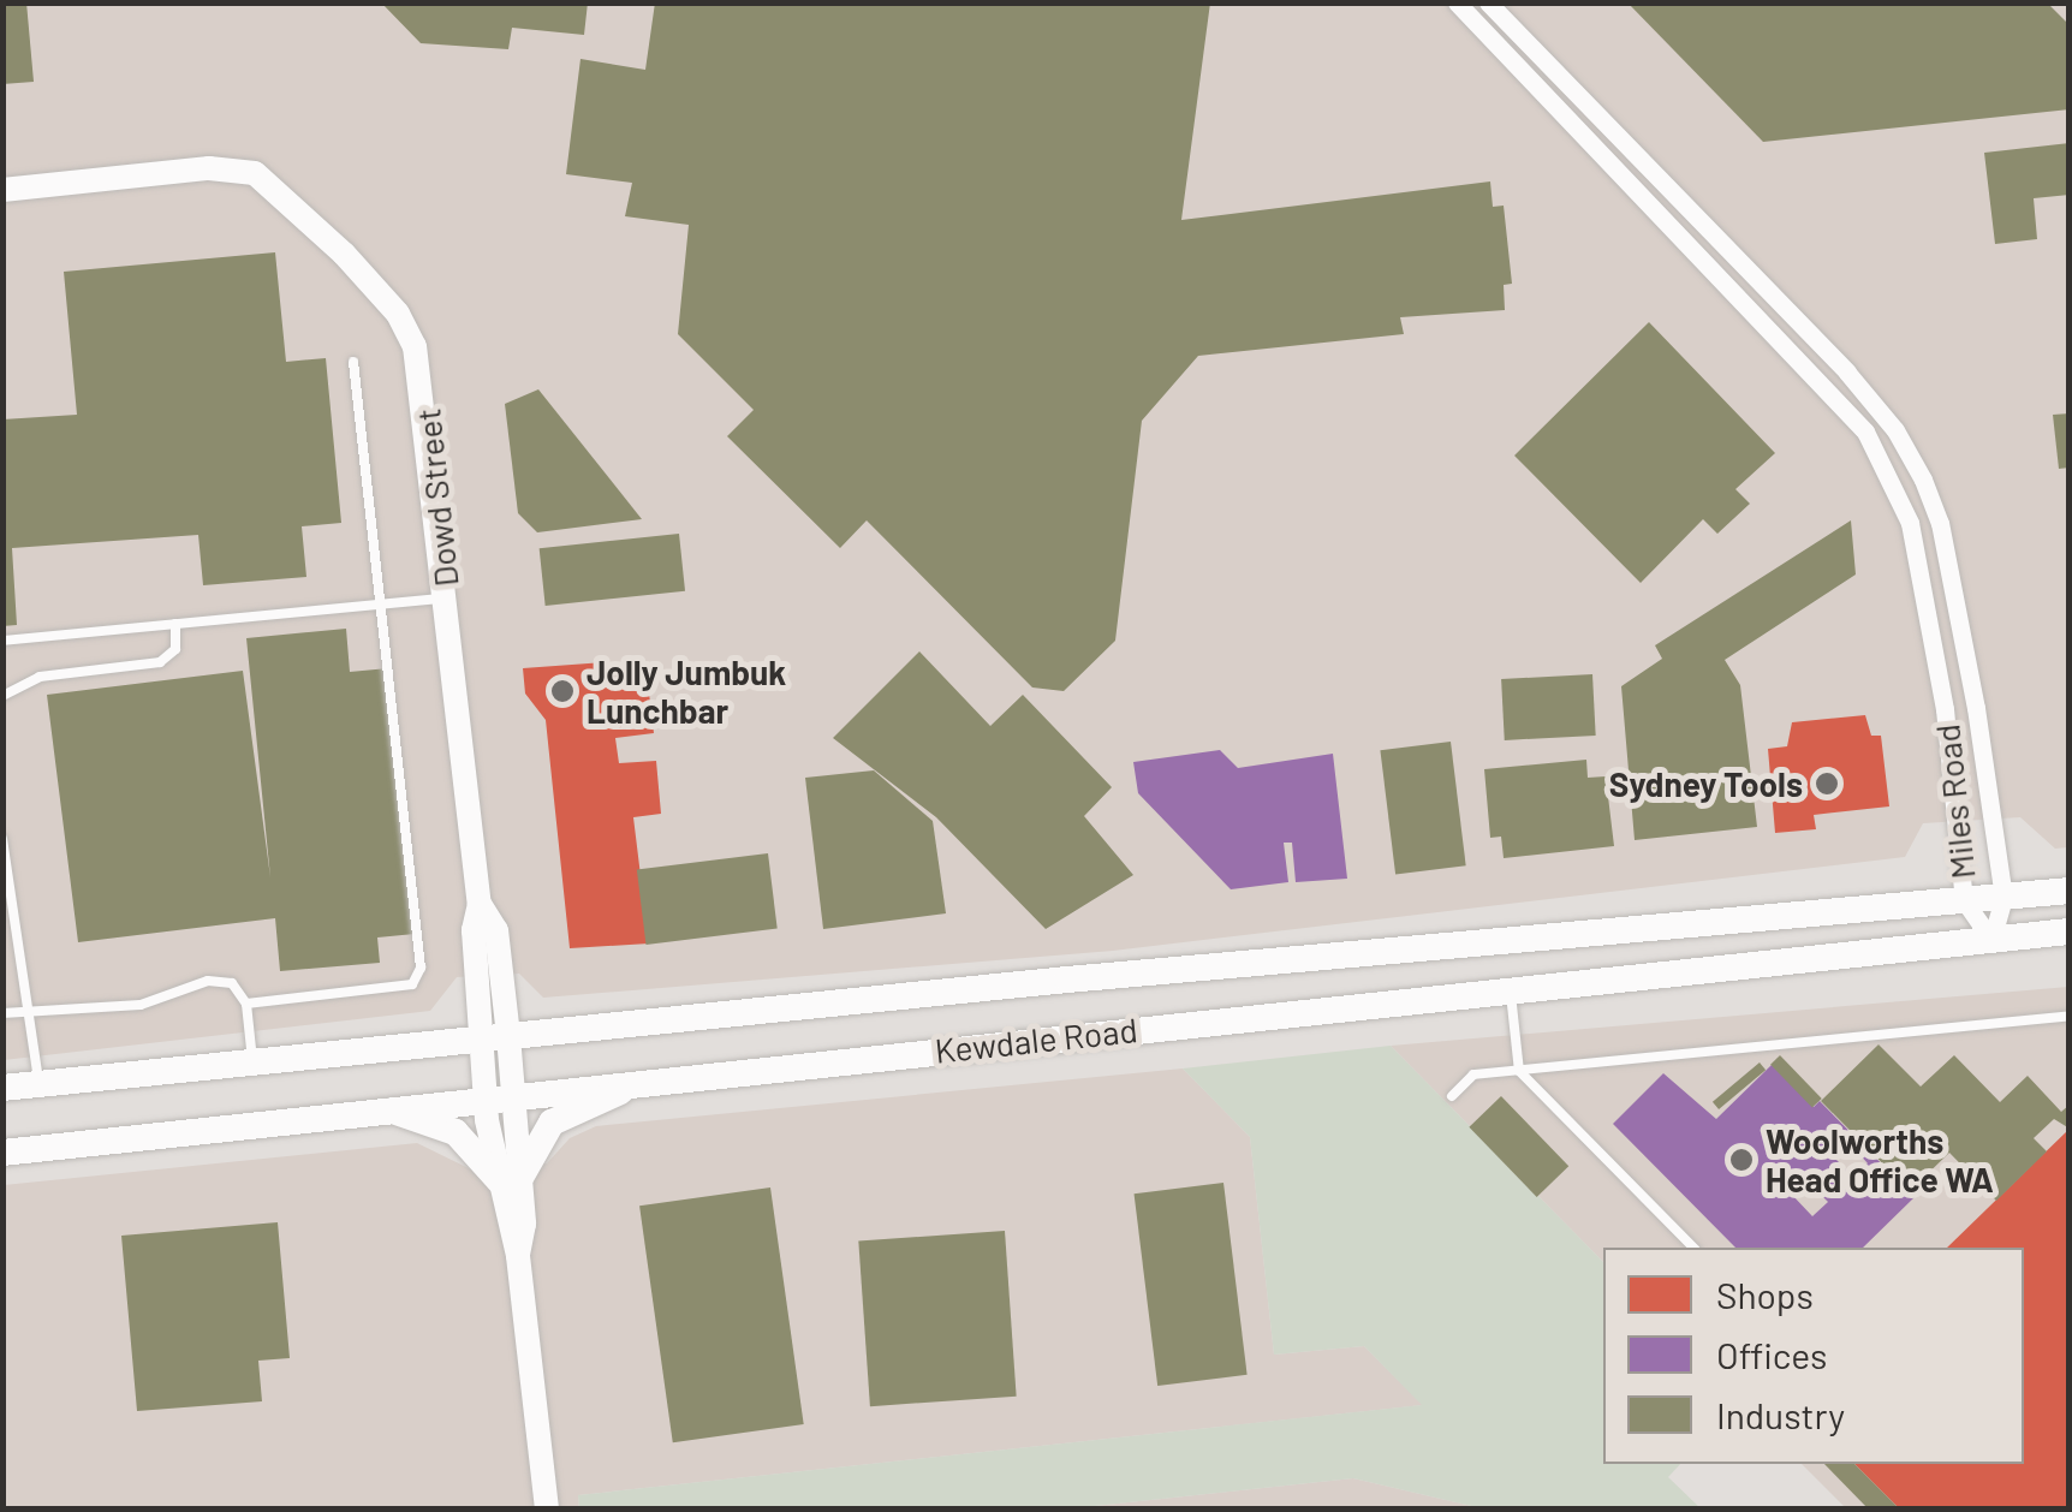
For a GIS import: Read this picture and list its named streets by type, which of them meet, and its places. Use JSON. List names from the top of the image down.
{
  "streets": {
    "main road": ["Dowd Street", "Kewdale Road"],
    "street": ["Miles Road"]
  },
  "crossings": [
    ["Dowd Street", "Kewdale Road"],
    ["Miles Road", "Kewdale Road"]
  ],
  "places": ["Jolly Jumbuk Lunchbar", "Sydney Tools", "Woolworths Head Office WA"],
  "legend": ["Shops", "Offices", "Industry"]
}
